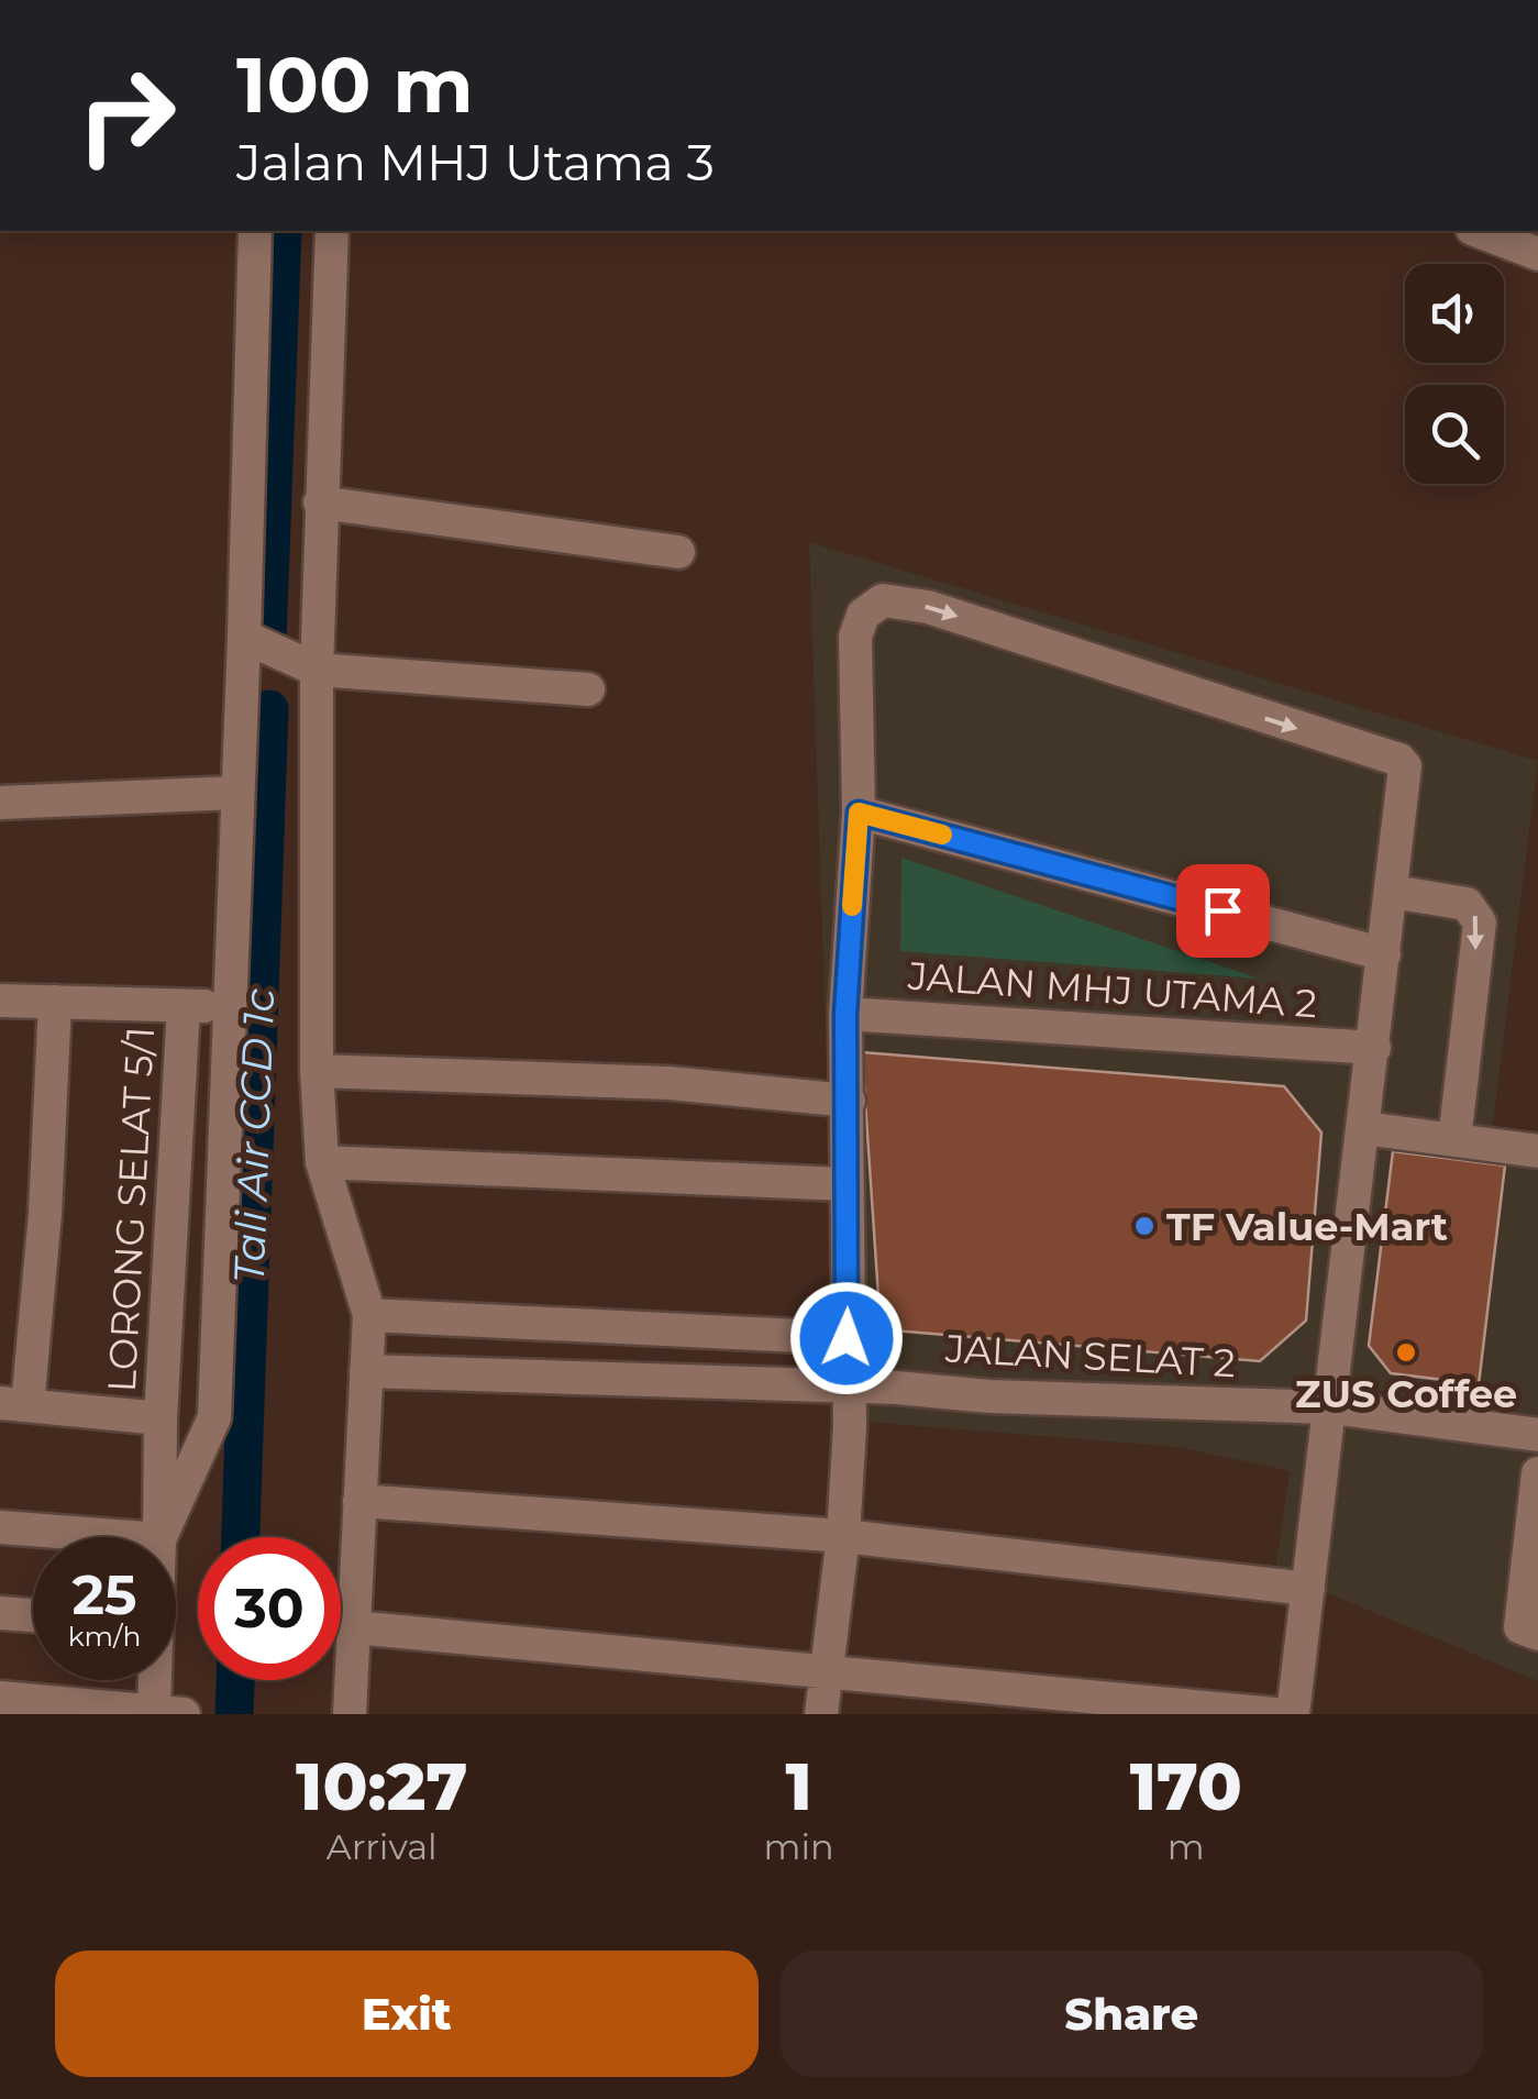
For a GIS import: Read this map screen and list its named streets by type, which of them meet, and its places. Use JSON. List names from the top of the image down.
{
  "streets": {
    "street": ["JALAN MHJ UTAMA 2", "LORONG SELAT 5/1", "JALAN SELAT 2"]
  },
  "water": ["Tali Air CCD 1c"],
  "places": ["TF Value-Mart", "ZUS Coffee"],
  "page": {
    "turn": ["100 m", "Jalan MHJ Utama 3"],
    "speed": "25 km/h",
    "limit": "30",
    "eta": [
      "10:27",
      "Arrival",
      "1",
      "min",
      "170",
      "m"
    ],
    "buttons": ["Exit", "Share"]
  }
}
